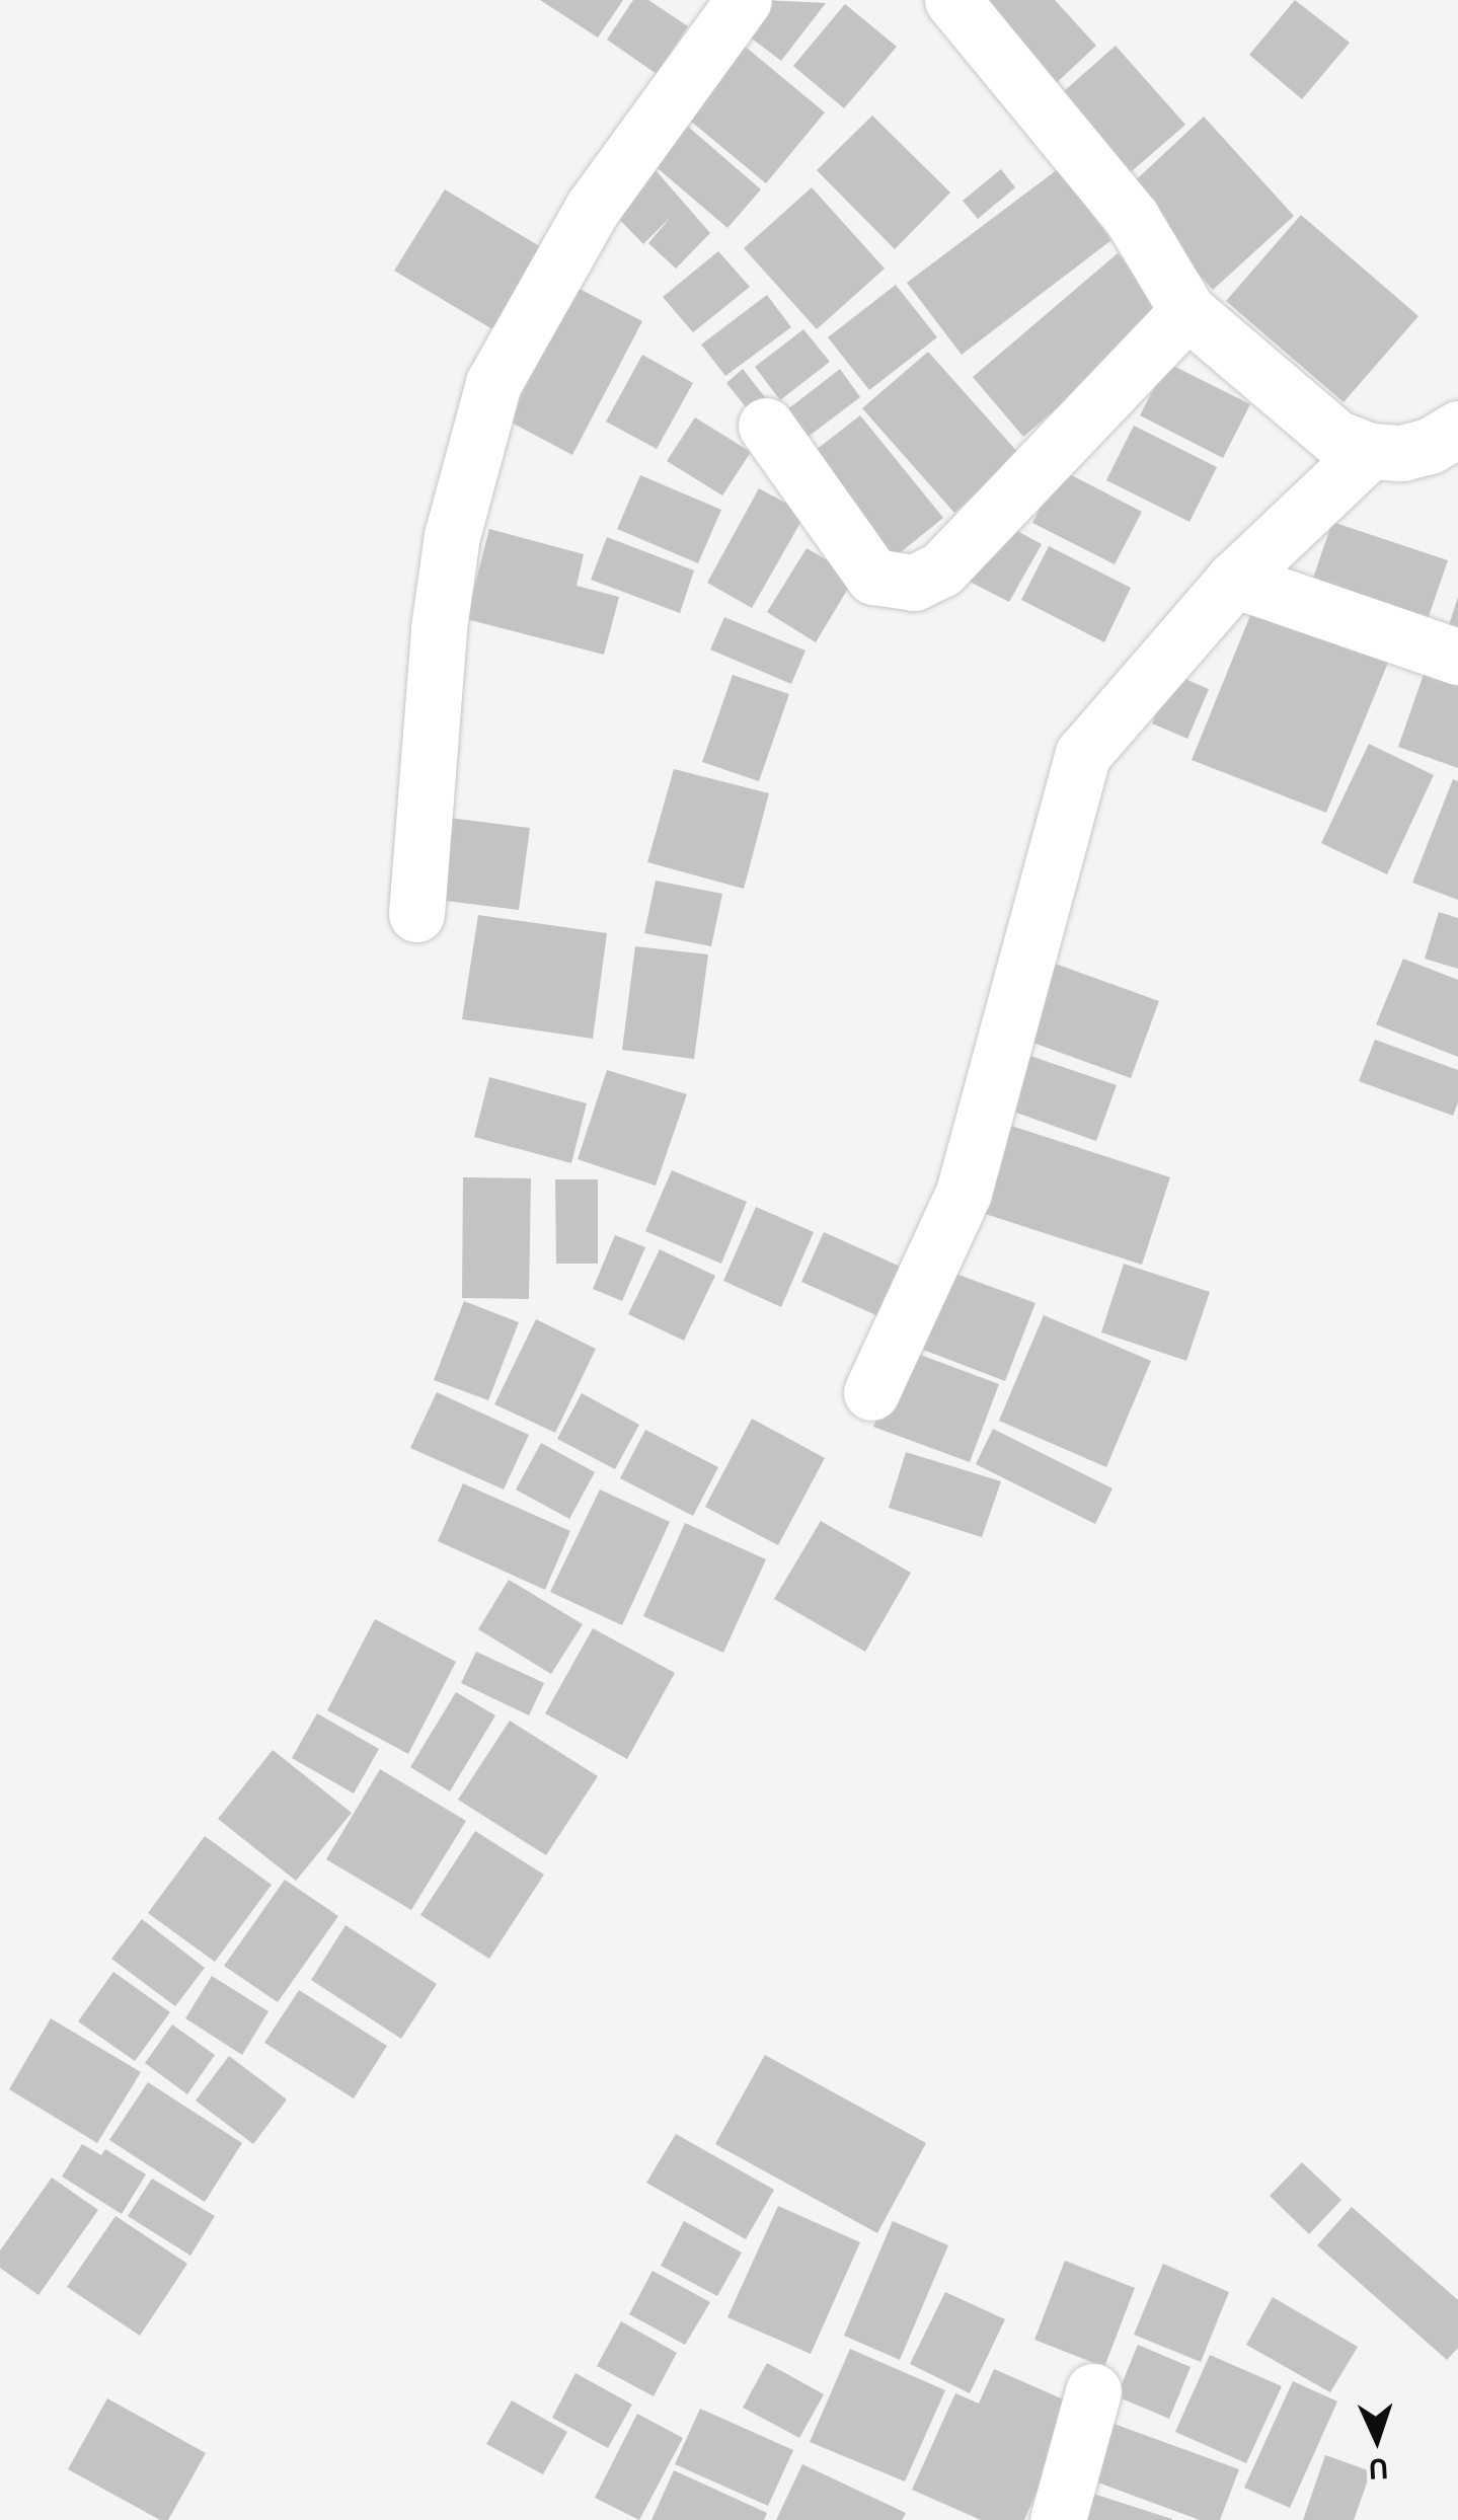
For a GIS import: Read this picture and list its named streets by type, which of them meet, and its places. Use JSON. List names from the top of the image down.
{
  "north": "bottom"
}
